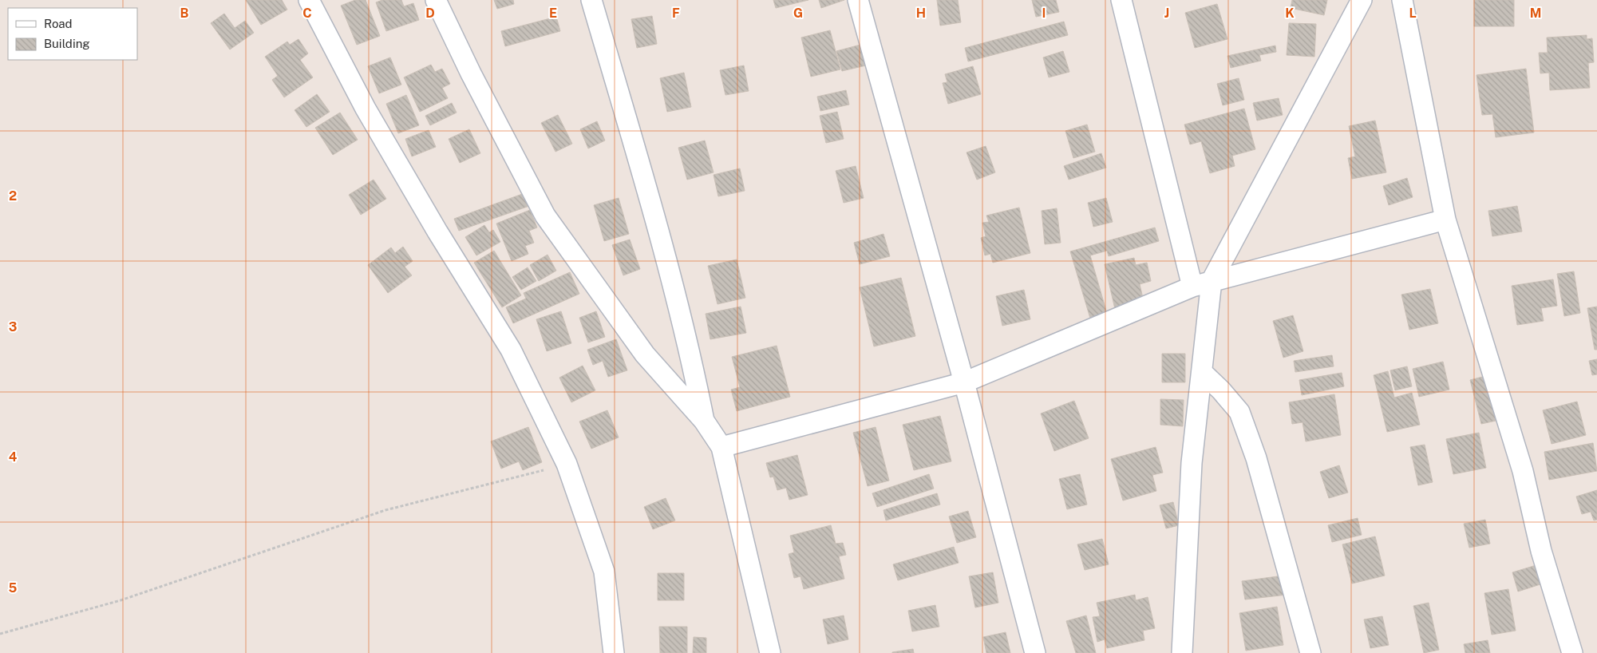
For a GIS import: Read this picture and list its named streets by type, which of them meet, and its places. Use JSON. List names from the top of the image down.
{
  "legend": ["Road", "Building"],
  "grid": {
    "columns": [
      "B",
      "C",
      "D",
      "E",
      "F",
      "G",
      "H",
      "I",
      "J",
      "K",
      "L",
      "M"
    ],
    "rows": [
      "2",
      "3",
      "4",
      "5"
    ]
  }
}
